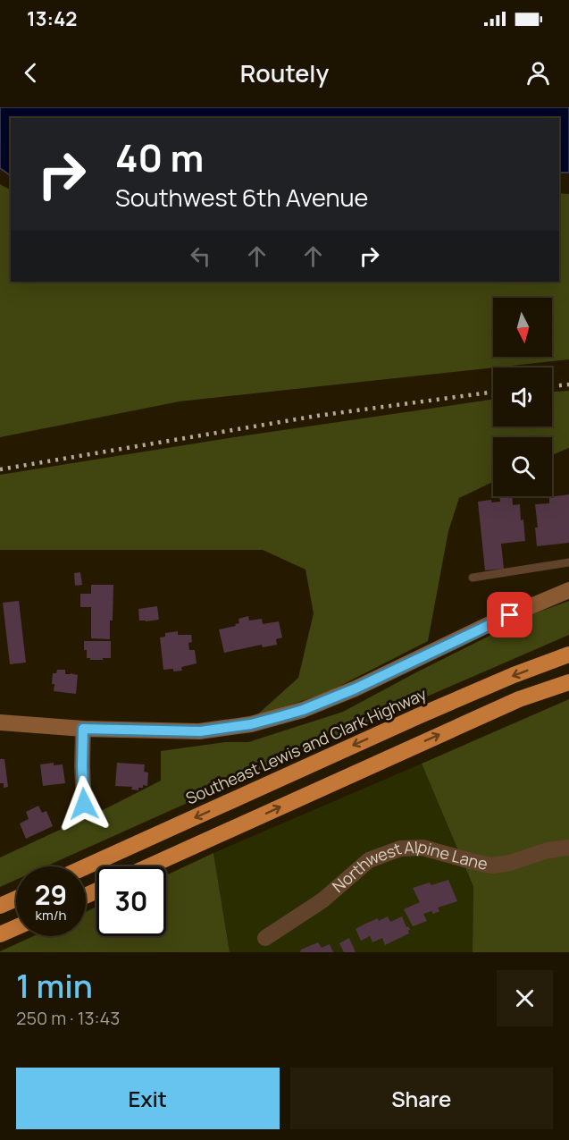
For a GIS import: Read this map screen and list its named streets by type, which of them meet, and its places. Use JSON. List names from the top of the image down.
{
  "streets": {
    "highway": ["Southeast Lewis and Clark Highway"],
    "street": ["Northwest Alpine Lane"]
  },
  "north": "bottom",
  "page": {
    "status": "13:42",
    "header": "Routely",
    "turn": ["40 m", "Southwest 6th Avenue"],
    "speed": "29 km/h",
    "limit": "30",
    "heading": ["1 min", "250 m · 13:43"],
    "buttons": ["Exit", "Share"]
  }
}
